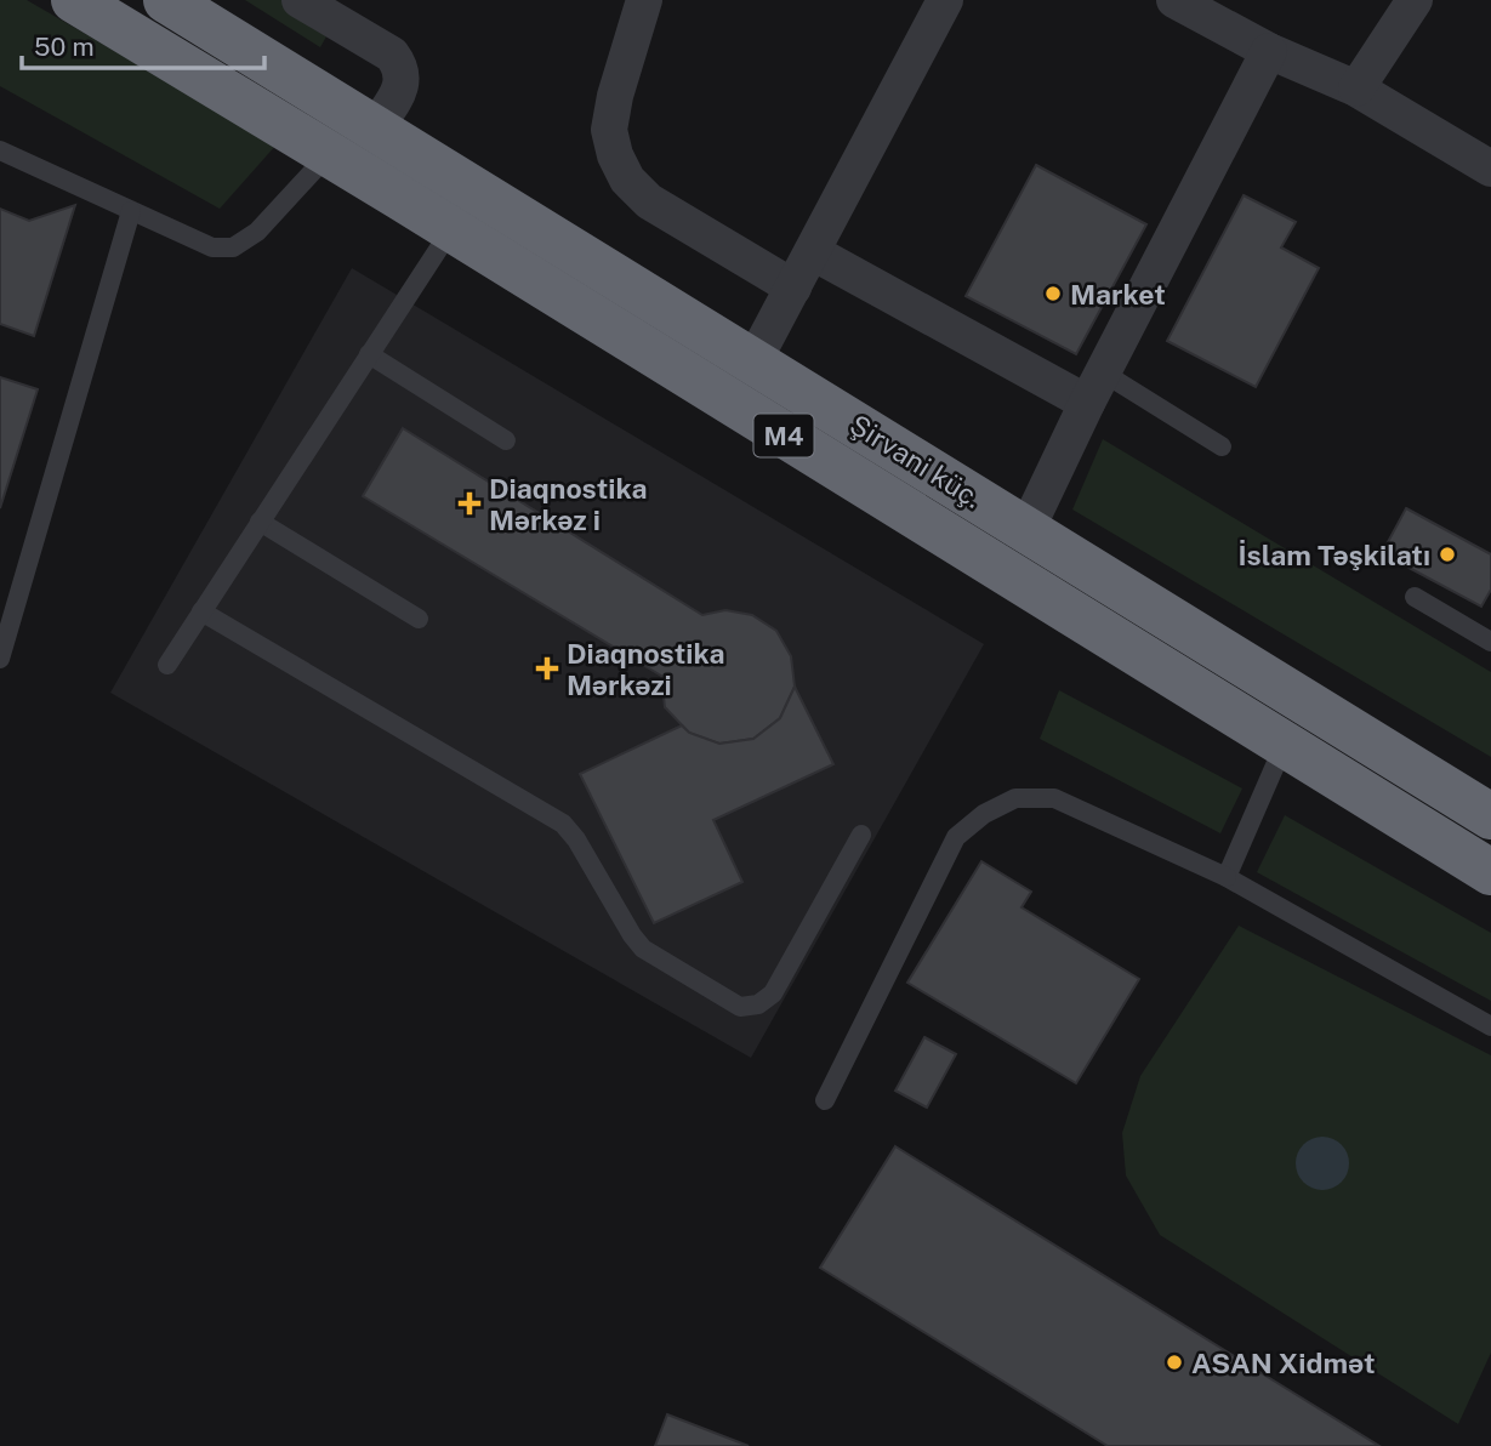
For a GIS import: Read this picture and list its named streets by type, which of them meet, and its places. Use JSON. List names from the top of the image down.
{
  "streets": {
    "highway": ["M4", "Şirvani küç."]
  },
  "places": {
    "other": ["Market", "İslam Təşkilatı", "ASAN Xidmət"],
    "health": ["Diaqnostika Mərkəz i", "Diaqnostika Mərkəzi"]
  },
  "scale_bar": "50 m"
}
